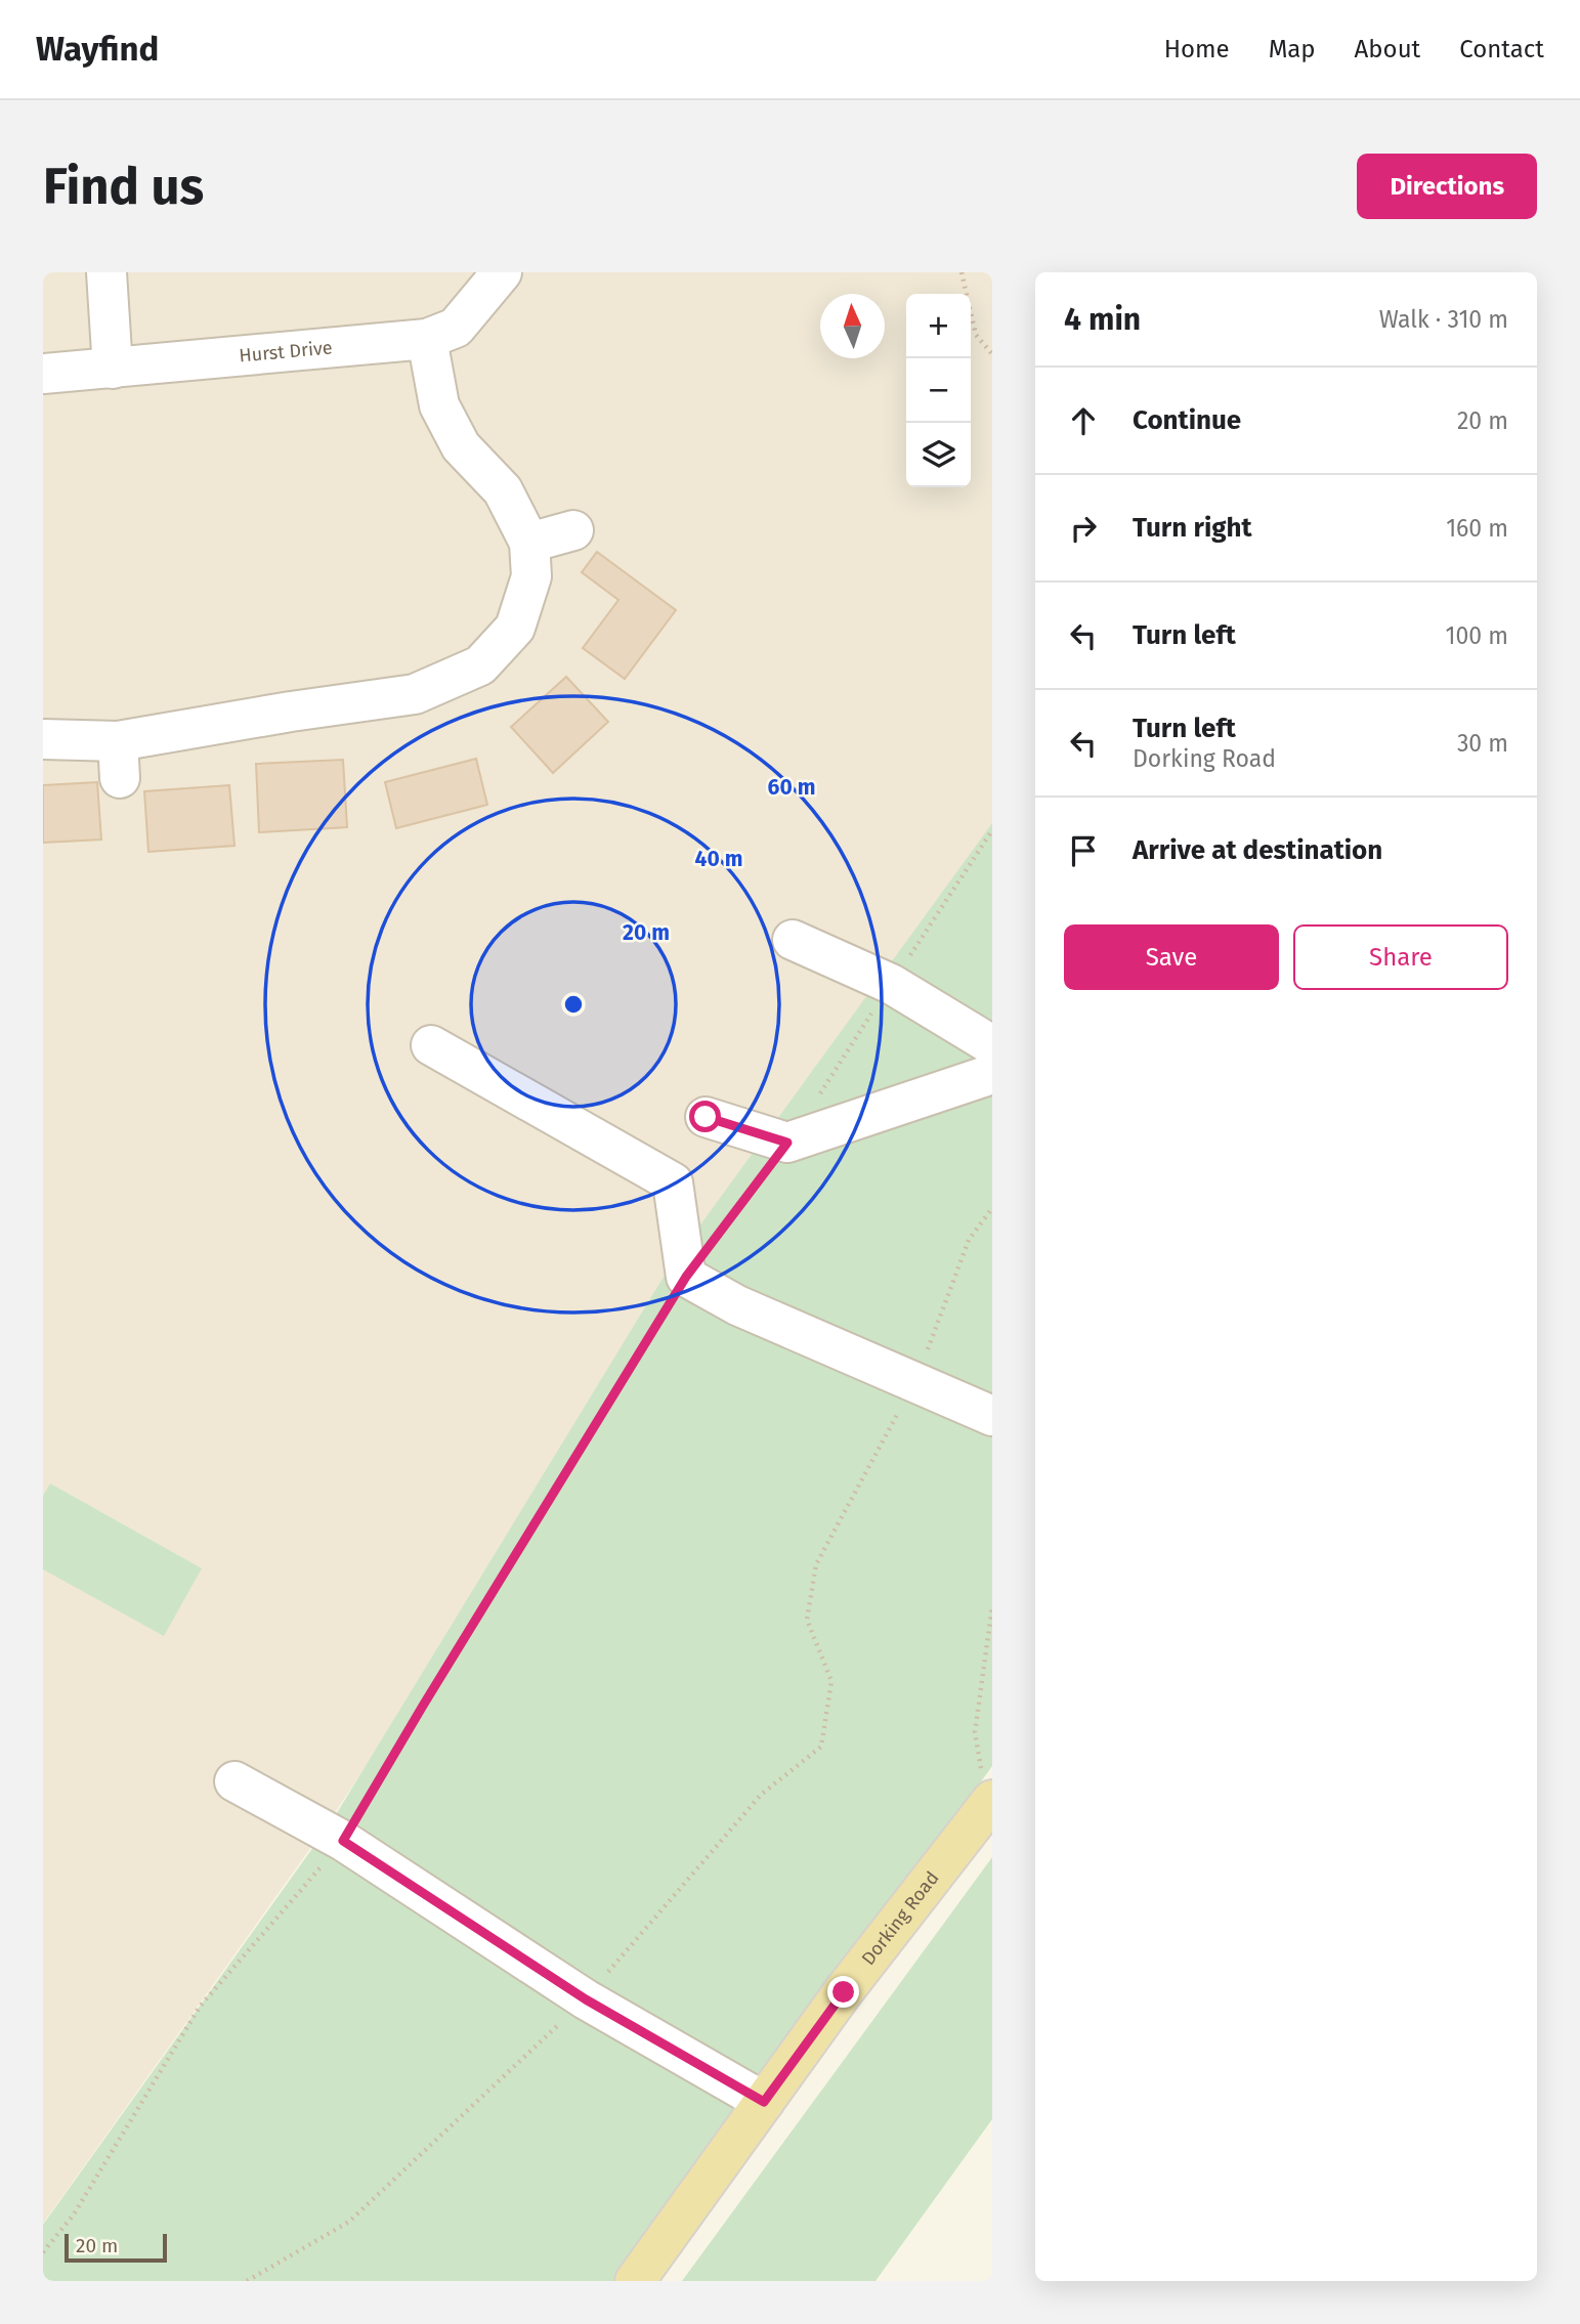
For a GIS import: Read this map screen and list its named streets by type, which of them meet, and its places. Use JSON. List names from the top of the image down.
{
  "streets": {
    "main road": ["Dorking Road"],
    "street": ["Hurst Drive"]
  },
  "scale_bar": "20 m",
  "north": "top",
  "page": {
    "header": "Wayfind",
    "nav": [
      "Home",
      "Map",
      "About",
      "Contact"
    ],
    "buttons": [
      "Directions",
      ["Save", "Share"]
    ],
    "title": "Find us",
    "heading": ["4 min", "Walk · 310 m"],
    "map_buttons": ["+", "−"],
    "list": [
      ["Continue", "20 m"],
      ["Turn right", "160 m"],
      ["Turn left", "100 m"],
      ["Turn left", "Dorking Road", "30 m"],
      "Arrive at destination"
    ],
    "scale": "20 m"
  },
  "rings": ["60 m", "40 m", "20 m"]
}
